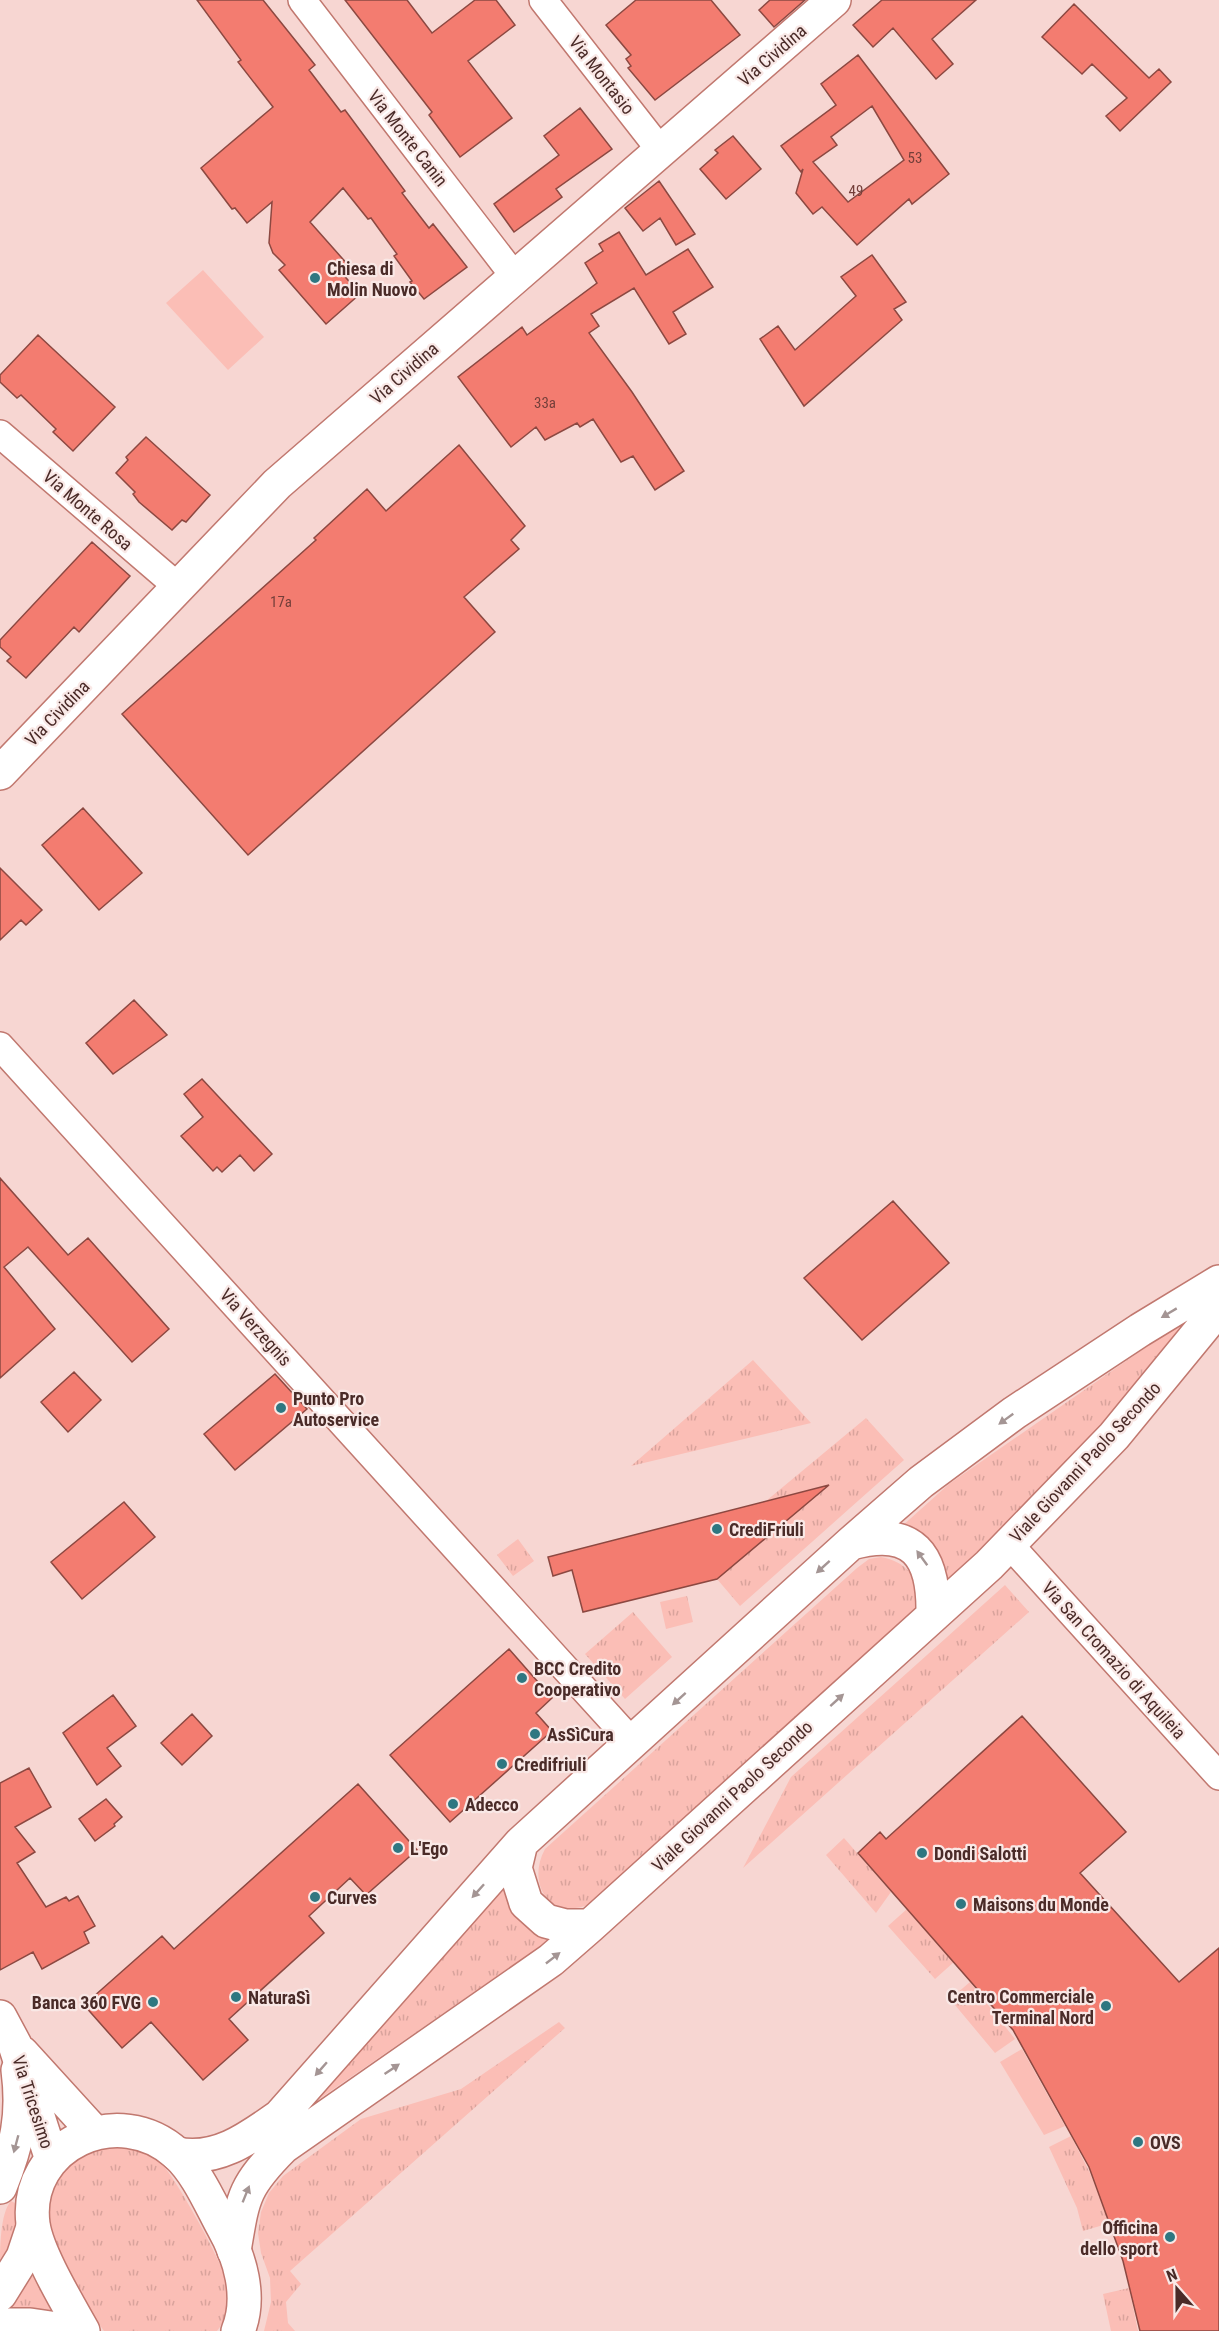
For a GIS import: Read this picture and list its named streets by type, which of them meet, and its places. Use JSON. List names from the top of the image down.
{
  "streets": {
    "main road": ["Via Cividina", "Viale Giovanni Paolo Secondo", "Via Tricesimo"],
    "street": [
      "Via Montasio",
      "Via Monte Canin",
      "Via Monte Rosa",
      "Via Verzegnis",
      "Via San Cromazio di Aquileia"
    ]
  },
  "crossings": [
    ["Via Cividina", "Via Montasio"],
    ["Via Cividina", "Via Monte Canin"],
    ["Via Cividina", "Via Monte Rosa"],
    ["Viale Giovanni Paolo Secondo", "Via San Cromazio di Aquileia"]
  ],
  "places": [
    "Chiesa di Molin Nuovo",
    "Punto Pro Autoservice",
    "CrediFriuli",
    "BCC Credito Cooperativo",
    "AsSìCura",
    "Credifriuli",
    "Adecco",
    "L'Ego",
    "Dondi Salotti",
    "Curves",
    "Maisons du Monde",
    "NaturaSì",
    "Banca 360 FVG",
    "Centro Commerciale Terminal Nord",
    "OVS",
    "Officina dello sport"
  ],
  "house_numbers": [
    "53",
    "49",
    "33a",
    "17a"
  ],
  "north": "top"
}
